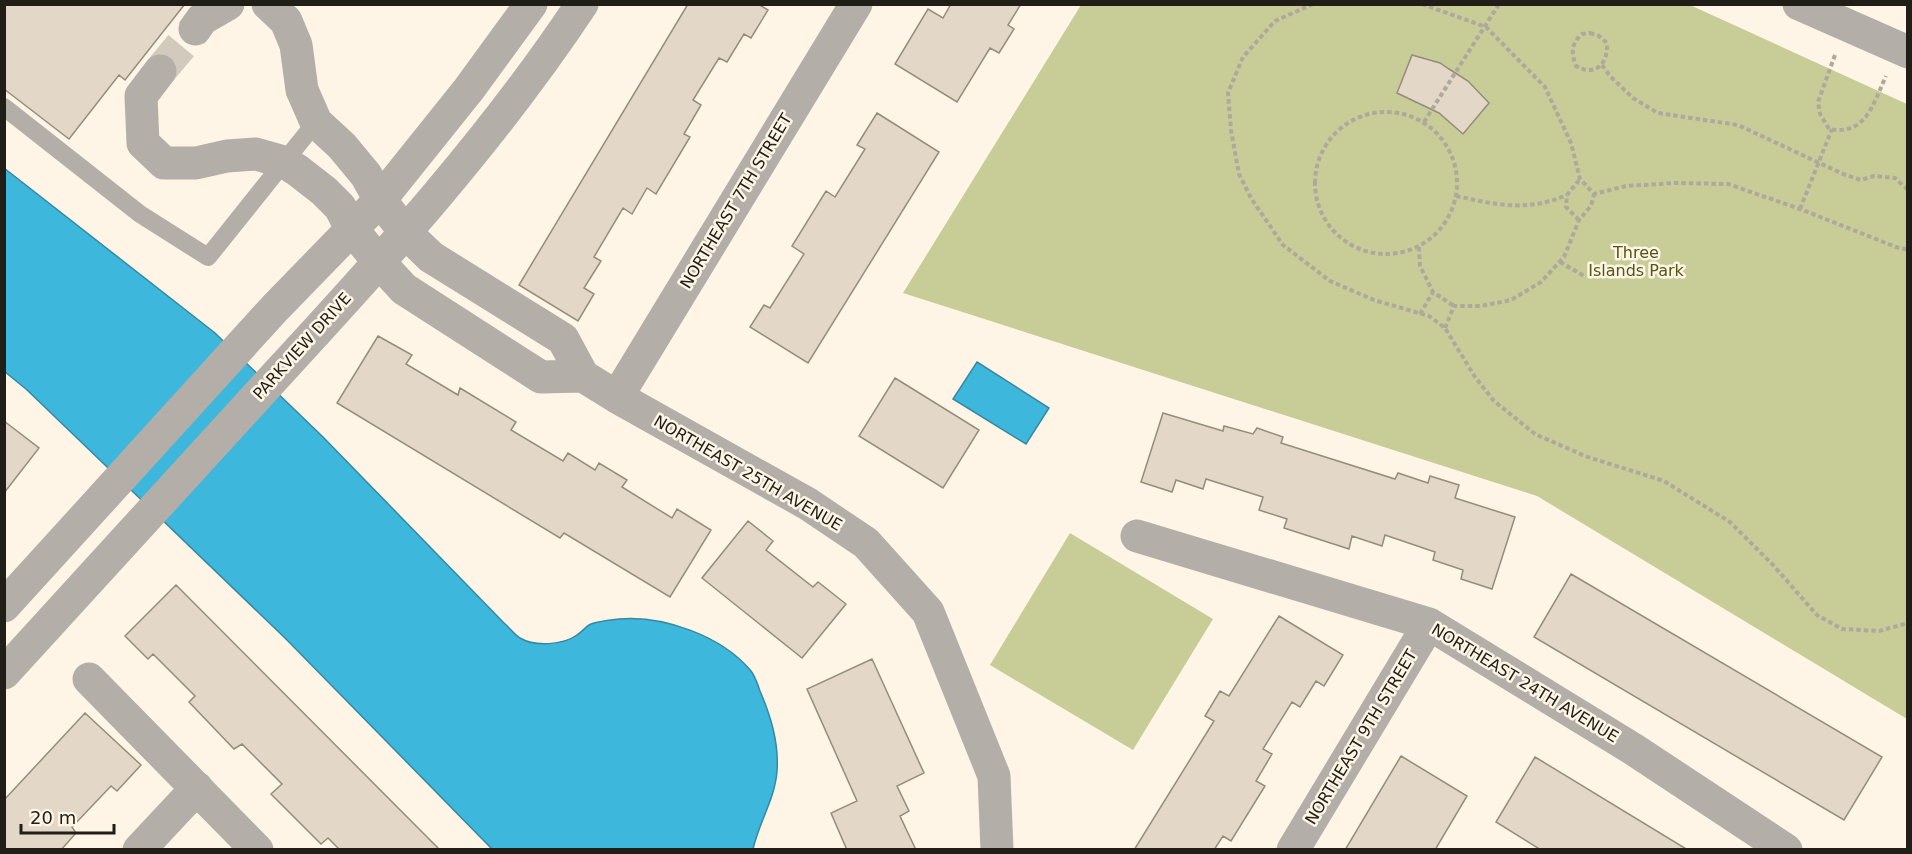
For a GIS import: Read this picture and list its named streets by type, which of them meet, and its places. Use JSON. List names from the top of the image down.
{
  "streets": {
    "street": [
      "NORTHEAST 7TH STREET",
      "PARKVIEW DRIVE",
      "NORTHEAST 25TH AVENUE",
      "NORTHEAST 24TH AVENUE",
      "NORTHEAST 9TH STREET"
    ]
  },
  "crossings": [
    ["NORTHEAST 7TH STREET", "NORTHEAST 25TH AVENUE"],
    ["PARKVIEW DRIVE", "NORTHEAST 25TH AVENUE"],
    ["NORTHEAST 24TH AVENUE", "NORTHEAST 9TH STREET"]
  ],
  "parks": ["Three Islands Park"],
  "scale_bar": "20 m"
}
